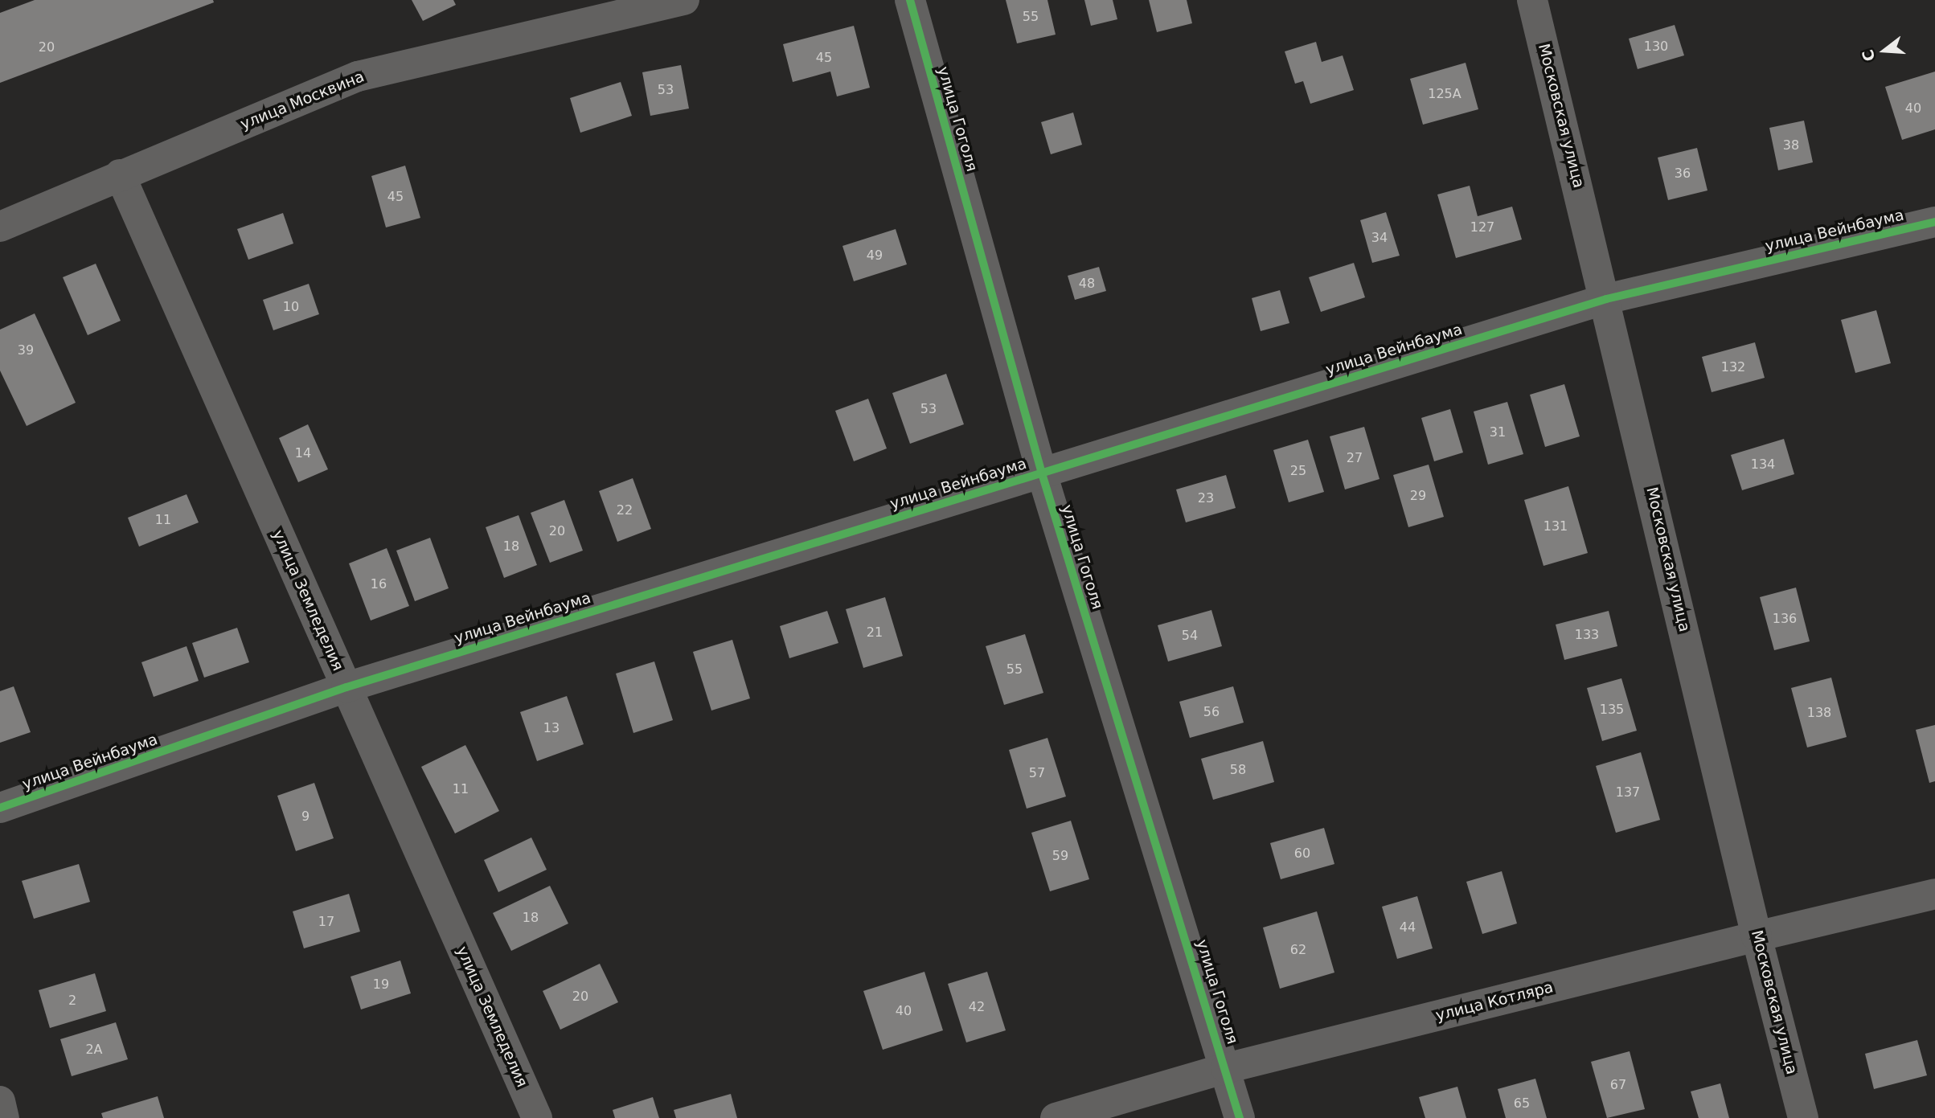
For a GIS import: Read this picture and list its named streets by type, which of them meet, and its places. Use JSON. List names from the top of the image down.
{
  "streets": {
    "street": [
      "улица Москвина",
      "Московская улица",
      "улица Гоголя",
      "улица Вейнбаума",
      "улица Земледелия",
      "улица Котляра"
    ]
  },
  "crossings": [
    ["улица Москвина", "улица Земледелия"],
    ["Московская улица", "улица Вейнбаума"],
    ["Московская улица", "улица Котляра"],
    ["улица Гоголя", "улица Вейнбаума"],
    ["улица Гоголя", "улица Котляра"],
    ["улица Вейнбаума", "улица Земледелия"]
  ],
  "house_numbers": [
    "55",
    "130",
    "20",
    "45",
    "53",
    "125А",
    "40",
    "38",
    "36",
    "45",
    "127",
    "34",
    "49",
    "48",
    "10",
    "39",
    "132",
    "53",
    "31",
    "14",
    "27",
    "134",
    "25",
    "29",
    "23",
    "22",
    "11",
    "131",
    "20",
    "18",
    "16",
    "136",
    "21",
    "133",
    "54",
    "55",
    "135",
    "56",
    "138",
    "13",
    "58",
    "57",
    "11",
    "137",
    "9",
    "60",
    "59",
    "18",
    "17",
    "44",
    "62",
    "19",
    "20",
    "2",
    "42",
    "40",
    "2А",
    "67",
    "65"
  ],
  "north": "left"
}
